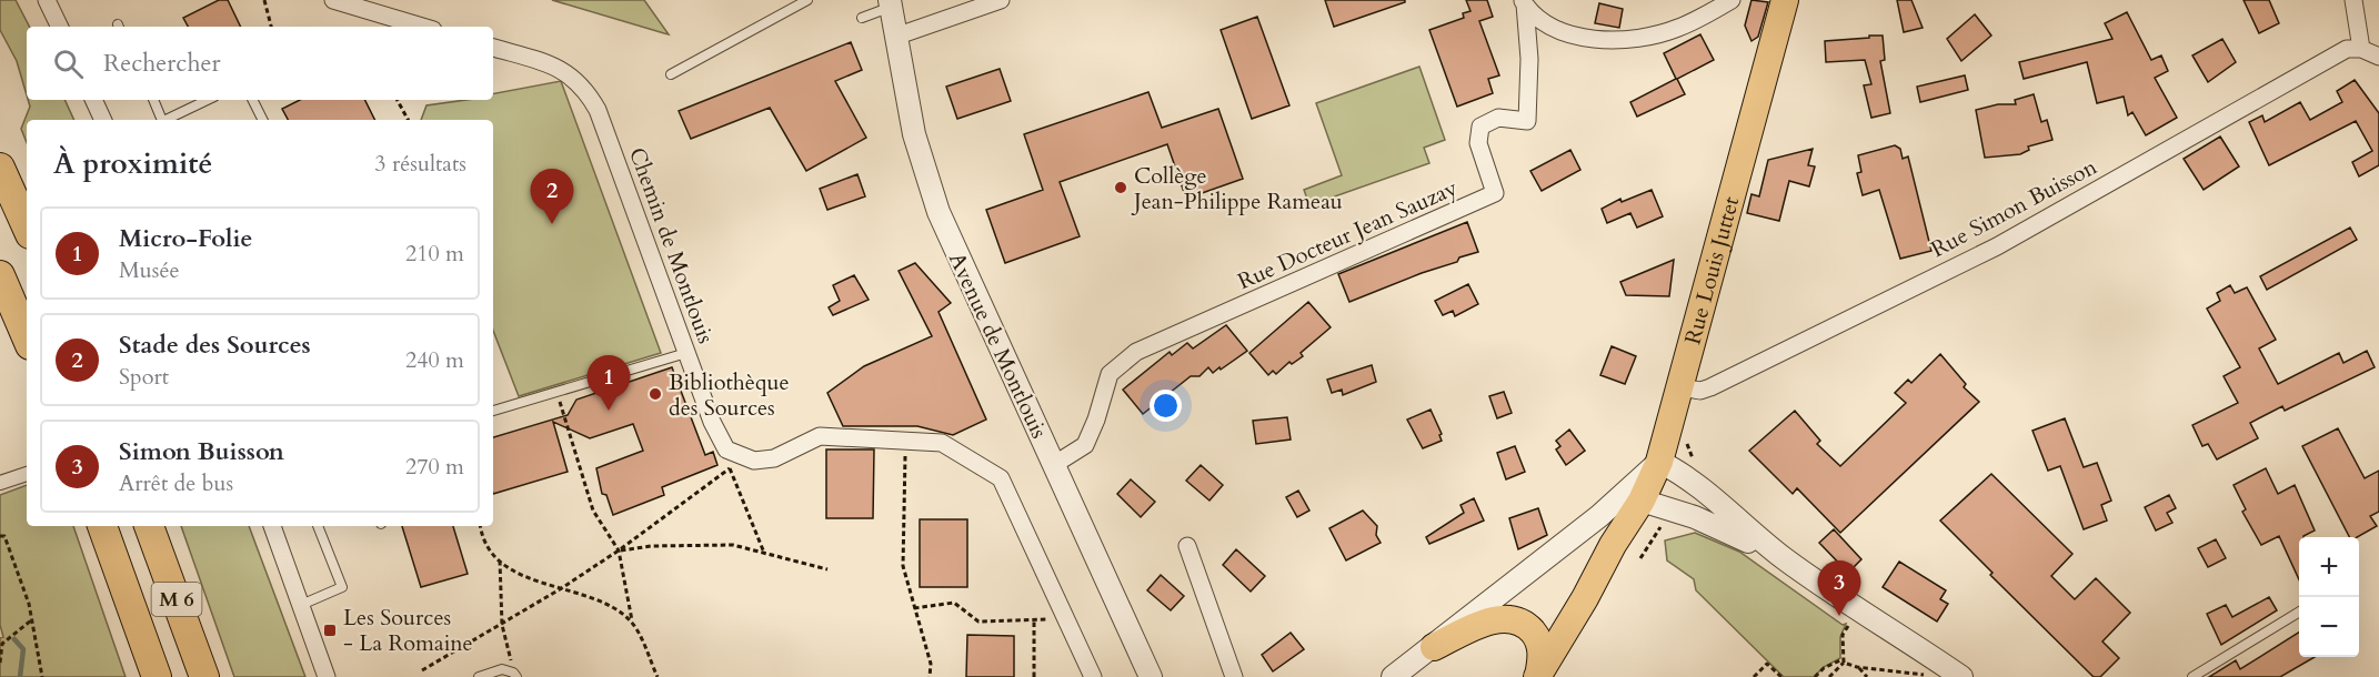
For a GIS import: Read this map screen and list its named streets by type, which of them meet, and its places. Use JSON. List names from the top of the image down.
{
  "streets": {
    "highway": ["M 6"],
    "main road": ["Rue Louis Juttet"],
    "street": [
      "Rue Simon Buisson",
      "Rue Docteur Jean Sauzay",
      "Chemin de Montlouis",
      "Avenue de Montlouis"
    ]
  },
  "crossings": [
    ["Rue Simon Buisson", "Rue Louis Juttet"],
    ["Rue Docteur Jean Sauzay", "Avenue de Montlouis"]
  ],
  "places": {
    "other": ["Collège Jean-Philippe Rameau", "Bibliothèque des Sources"],
    "transit": ["Les Sources - La Romaine"]
  },
  "page": {
    "search": "Rechercher",
    "heading": ["À proximité", "3 résultats"],
    "pins": ["2", "1", "3"],
    "list": [
      {
        "mark": "1",
        "name": "Micro-Folie",
        "note": "Musée",
        "value": "210 m"
      },
      {
        "mark": "2",
        "name": "Stade des Sources",
        "note": "Sport",
        "value": "240 m"
      },
      {
        "mark": "3",
        "name": "Simon Buisson",
        "note": "Arrêt de bus",
        "value": "270 m"
      }
    ],
    "map_buttons": ["+", "−"]
  }
}
